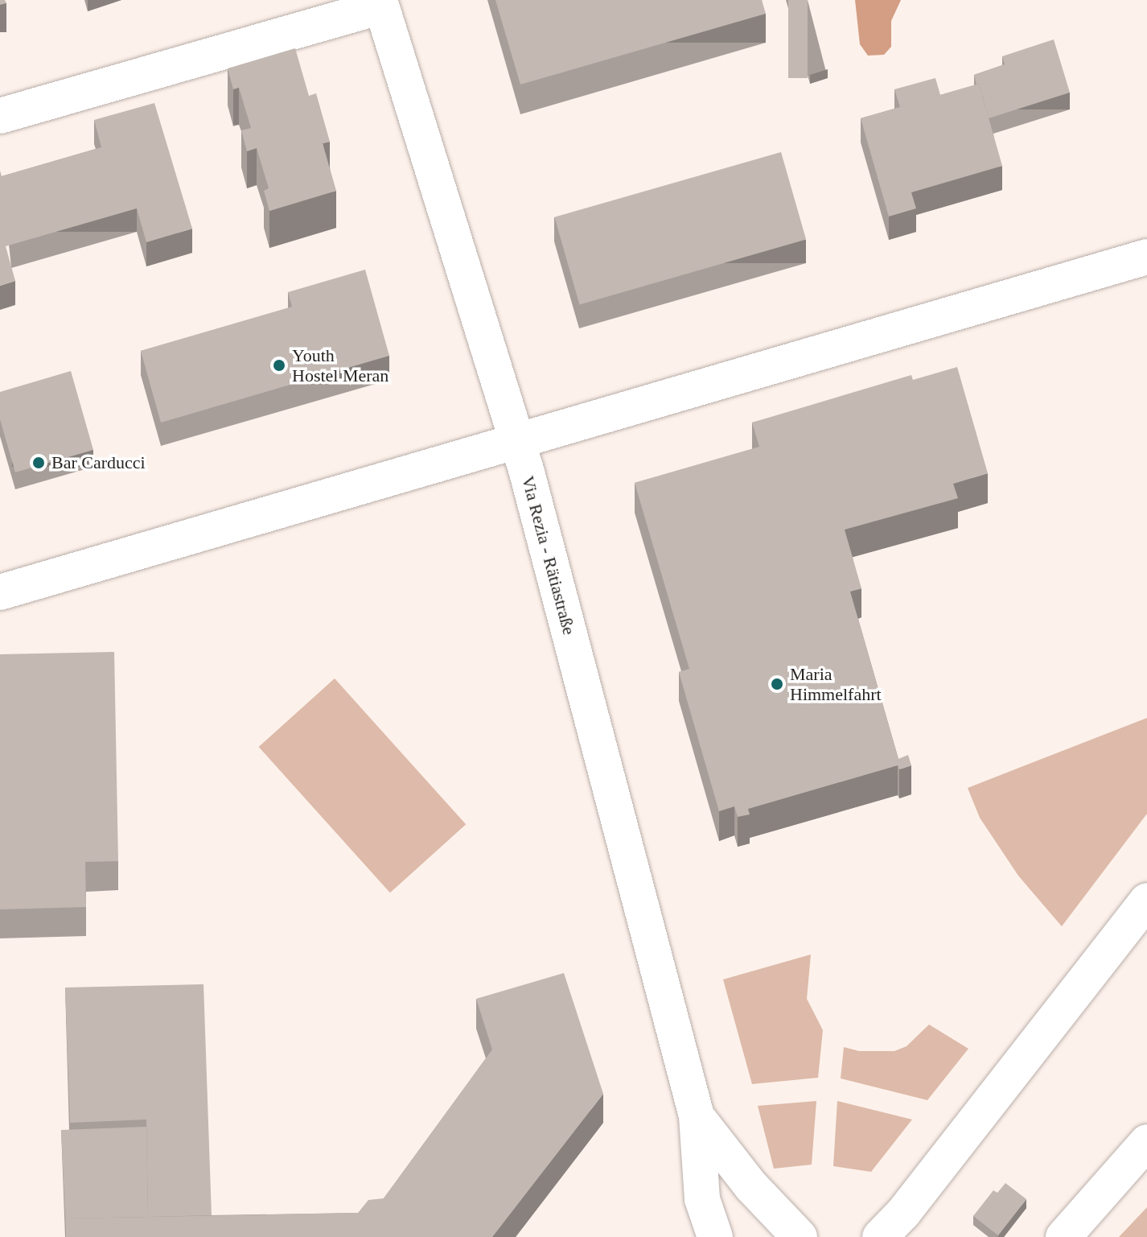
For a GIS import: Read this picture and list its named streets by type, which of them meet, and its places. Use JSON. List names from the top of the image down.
{
  "streets": {
    "street": ["Via Rezia - Rätiastraße"]
  },
  "places": ["Youth Hostel Meran", "Bar Carducci", "Maria Himmelfahrt"]
}
